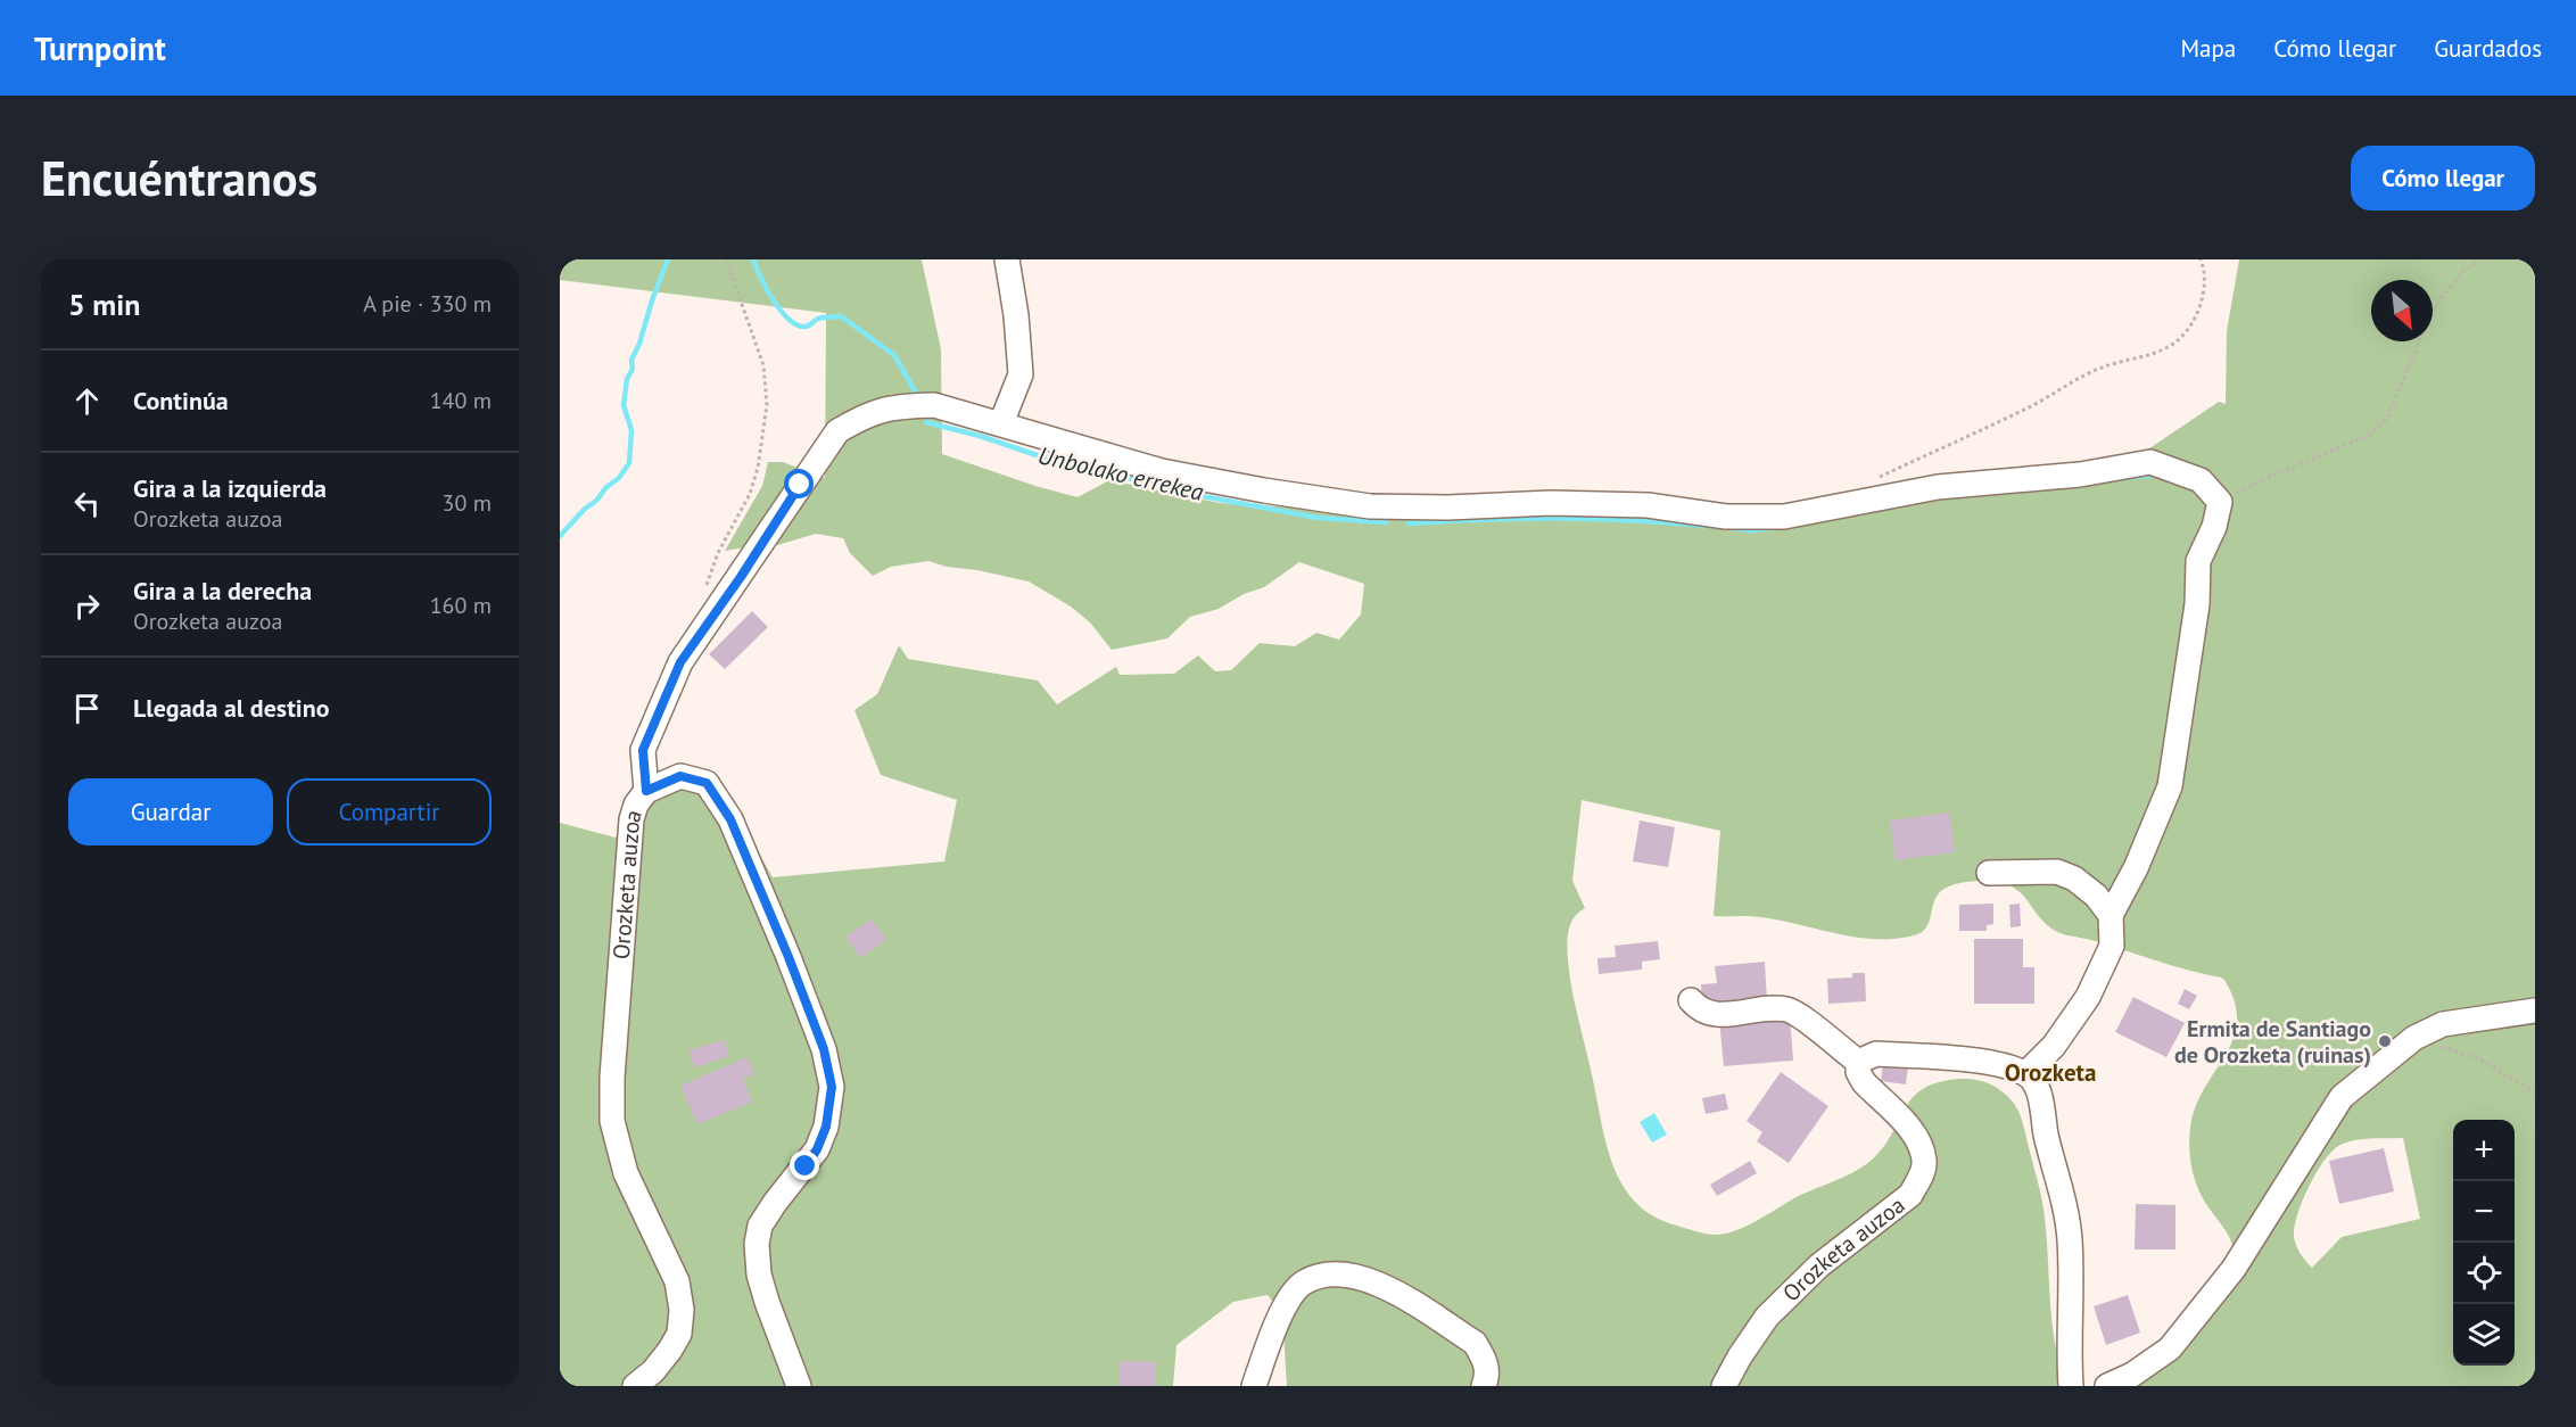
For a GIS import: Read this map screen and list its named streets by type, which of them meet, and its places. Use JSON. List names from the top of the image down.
{
  "streets": {
    "street": ["Orozketa auzoa"]
  },
  "districts": ["Orozketa"],
  "water": ["Unbolako errekea"],
  "places": ["Ermita de Santiago de Orozketa (ruinas)"],
  "north": "bottom right",
  "page": {
    "header": "Turnpoint",
    "nav": ["Mapa", "Cómo llegar", "Guardados"],
    "buttons": [
      "Cómo llegar",
      ["Guardar", "Compartir"]
    ],
    "title": "Encuéntranos",
    "heading": ["5 min", "A pie · 330 m"],
    "list": [
      ["Continúa", "140 m"],
      ["Gira a la izquierda", "Orozketa auzoa", "30 m"],
      ["Gira a la derecha", "Orozketa auzoa", "160 m"],
      "Llegada al destino"
    ],
    "map_buttons": ["+", "−"]
  }
}
